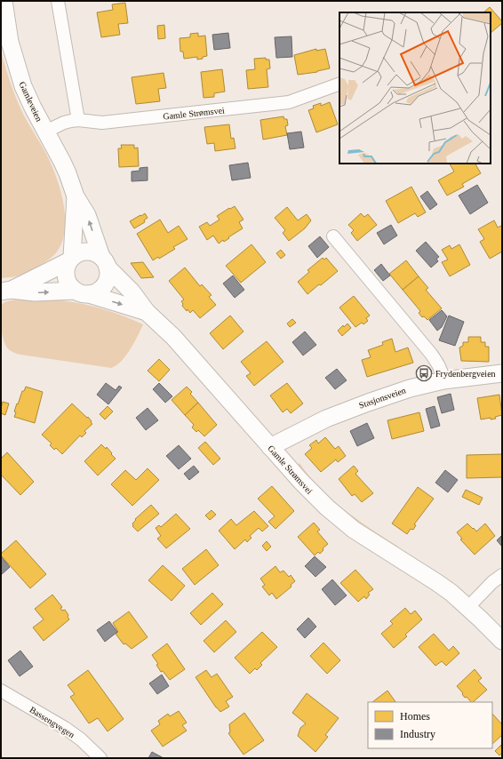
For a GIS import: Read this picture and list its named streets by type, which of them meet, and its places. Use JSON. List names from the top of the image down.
{
  "streets": {
    "main road": ["Gamleveien", "Gamle Strømsvei", "Stasjonsveien"],
    "street": ["Bassengvegen"]
  },
  "crossings": [
    ["Gamleveien", "Gamle Strømsvei"],
    ["Gamle Strømsvei", "Stasjonsveien"]
  ],
  "places": {
    "bus stop": ["Frydenbergveien"]
  },
  "legend": ["Homes", "Industry"]
}
